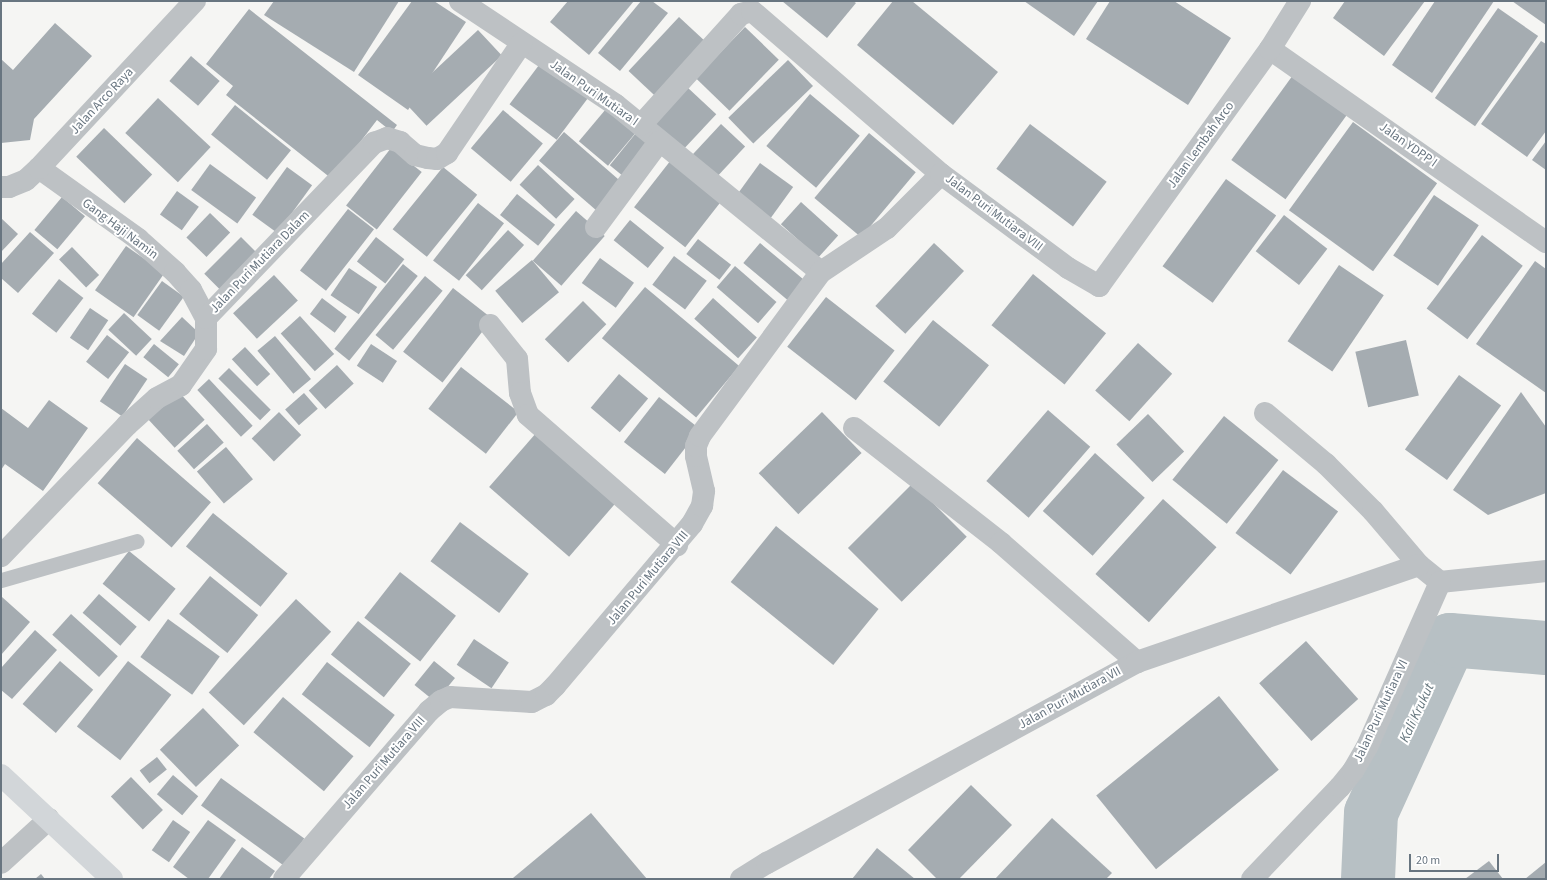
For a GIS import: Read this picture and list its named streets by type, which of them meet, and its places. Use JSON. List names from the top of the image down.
{
  "streets": {
    "street": [
      "Jalan Puri Mutiara I",
      "Jalan Arco Raya",
      "Jalan Lembah Arco",
      "Jalan YDPP I",
      "Jalan Puri Mutiara VIII",
      "Gang Haji Namin",
      "Jalan Puri Mutiara Dalam",
      "Jalan Puri Mutiara VII",
      "Jalan Puri Mutiara VI"
    ]
  },
  "crossings": [
    ["Jalan Puri Mutiara I", "Jalan Puri Mutiara VIII"],
    ["Jalan Puri Mutiara I", "Jalan Puri Mutiara Dalam"],
    ["Jalan Arco Raya", "Gang Haji Namin"],
    ["Jalan Lembah Arco", "Jalan YDPP I"],
    ["Jalan Lembah Arco", "Jalan Puri Mutiara VIII"],
    ["Gang Haji Namin", "Jalan Puri Mutiara Dalam"]
  ],
  "water": ["Kali Krukut"],
  "scale_bar": "20 m"
}
